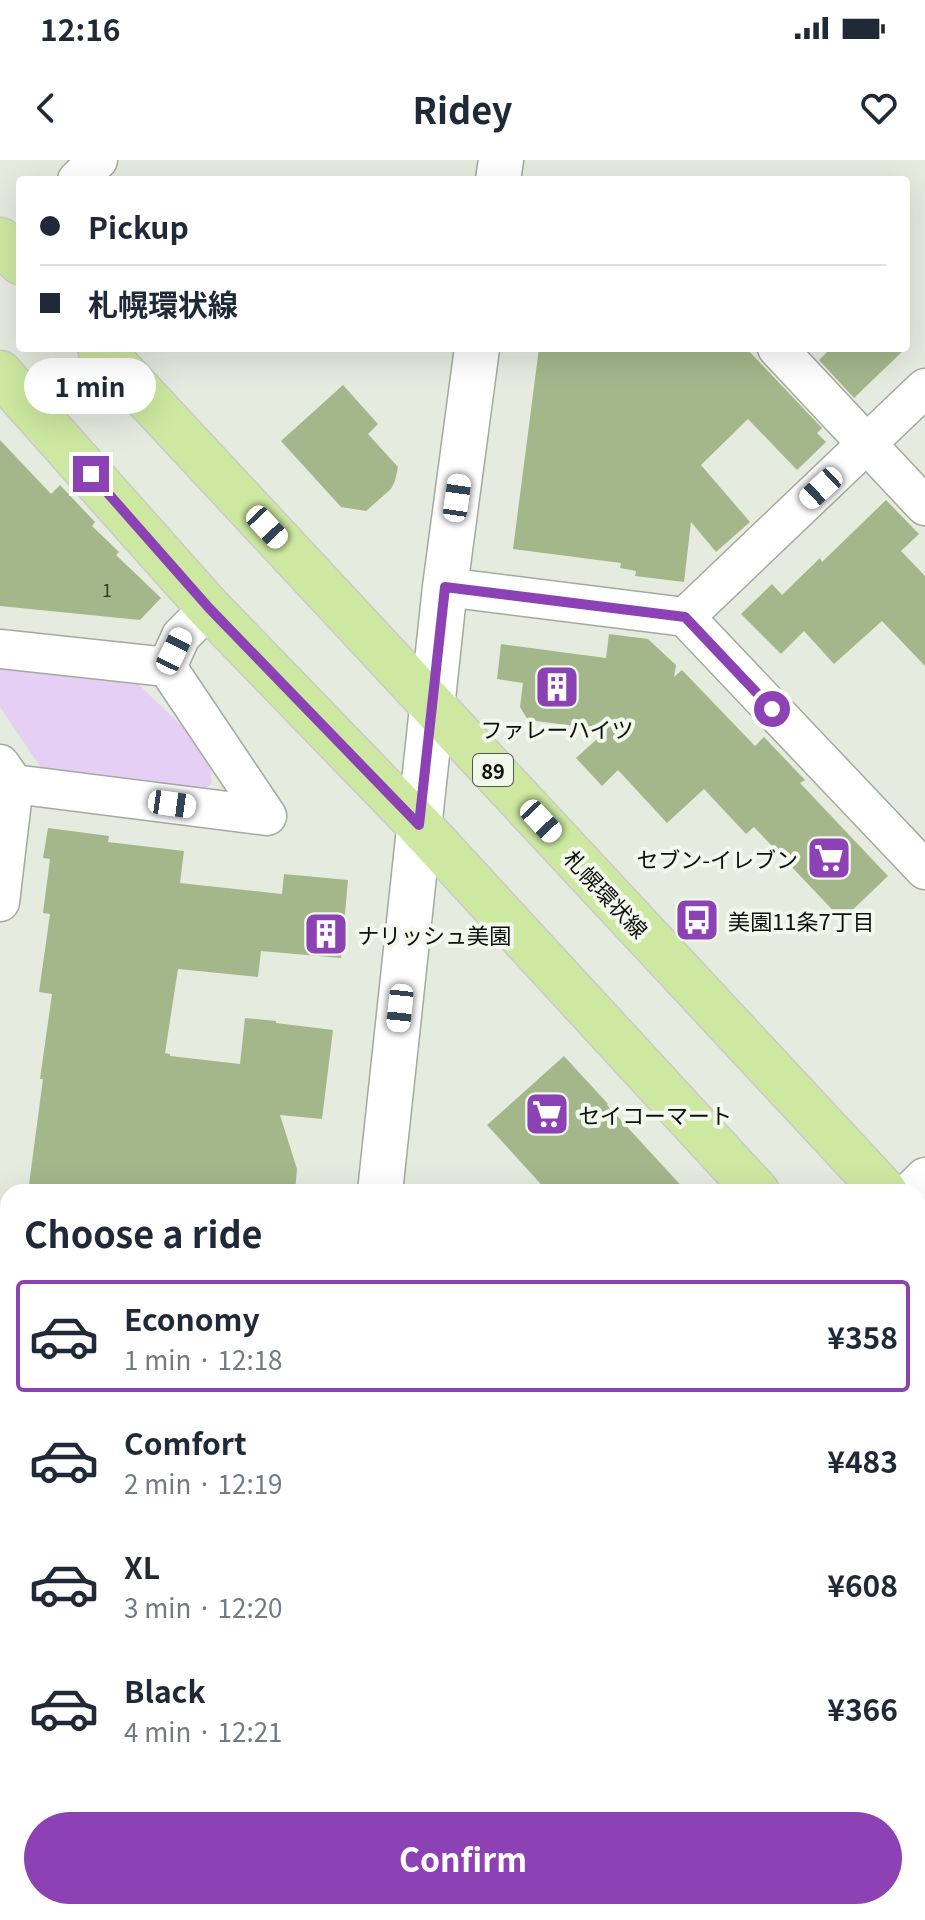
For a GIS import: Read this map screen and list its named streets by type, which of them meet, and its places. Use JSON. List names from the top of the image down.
{
  "streets": {
    "main road": ["89", "札幌環状線"]
  },
  "places": {
    "building": ["ファレーハイツ", "ナリッシュ美園"],
    "supermarket": ["セブン-イレブン", "セイコーマート"],
    "bus stop": ["美園11条7丁目"]
  },
  "house_numbers": ["1"],
  "page": {
    "status": "12:16",
    "header": "Ridey",
    "banner": ["Pickup", "札幌環状線"],
    "bubble": "1 min",
    "heading": "Choose a ride",
    "list": [
      {
        "name": "Economy",
        "note": "1 min · 12:18",
        "value": "¥358"
      },
      {
        "name": "Comfort",
        "note": "2 min · 12:19",
        "value": "¥483"
      },
      {
        "name": "XL",
        "note": "3 min · 12:20",
        "value": "¥608"
      },
      {
        "name": "Black",
        "note": "4 min · 12:21",
        "value": "¥366"
      }
    ],
    "buttons": "Confirm"
  }
}
